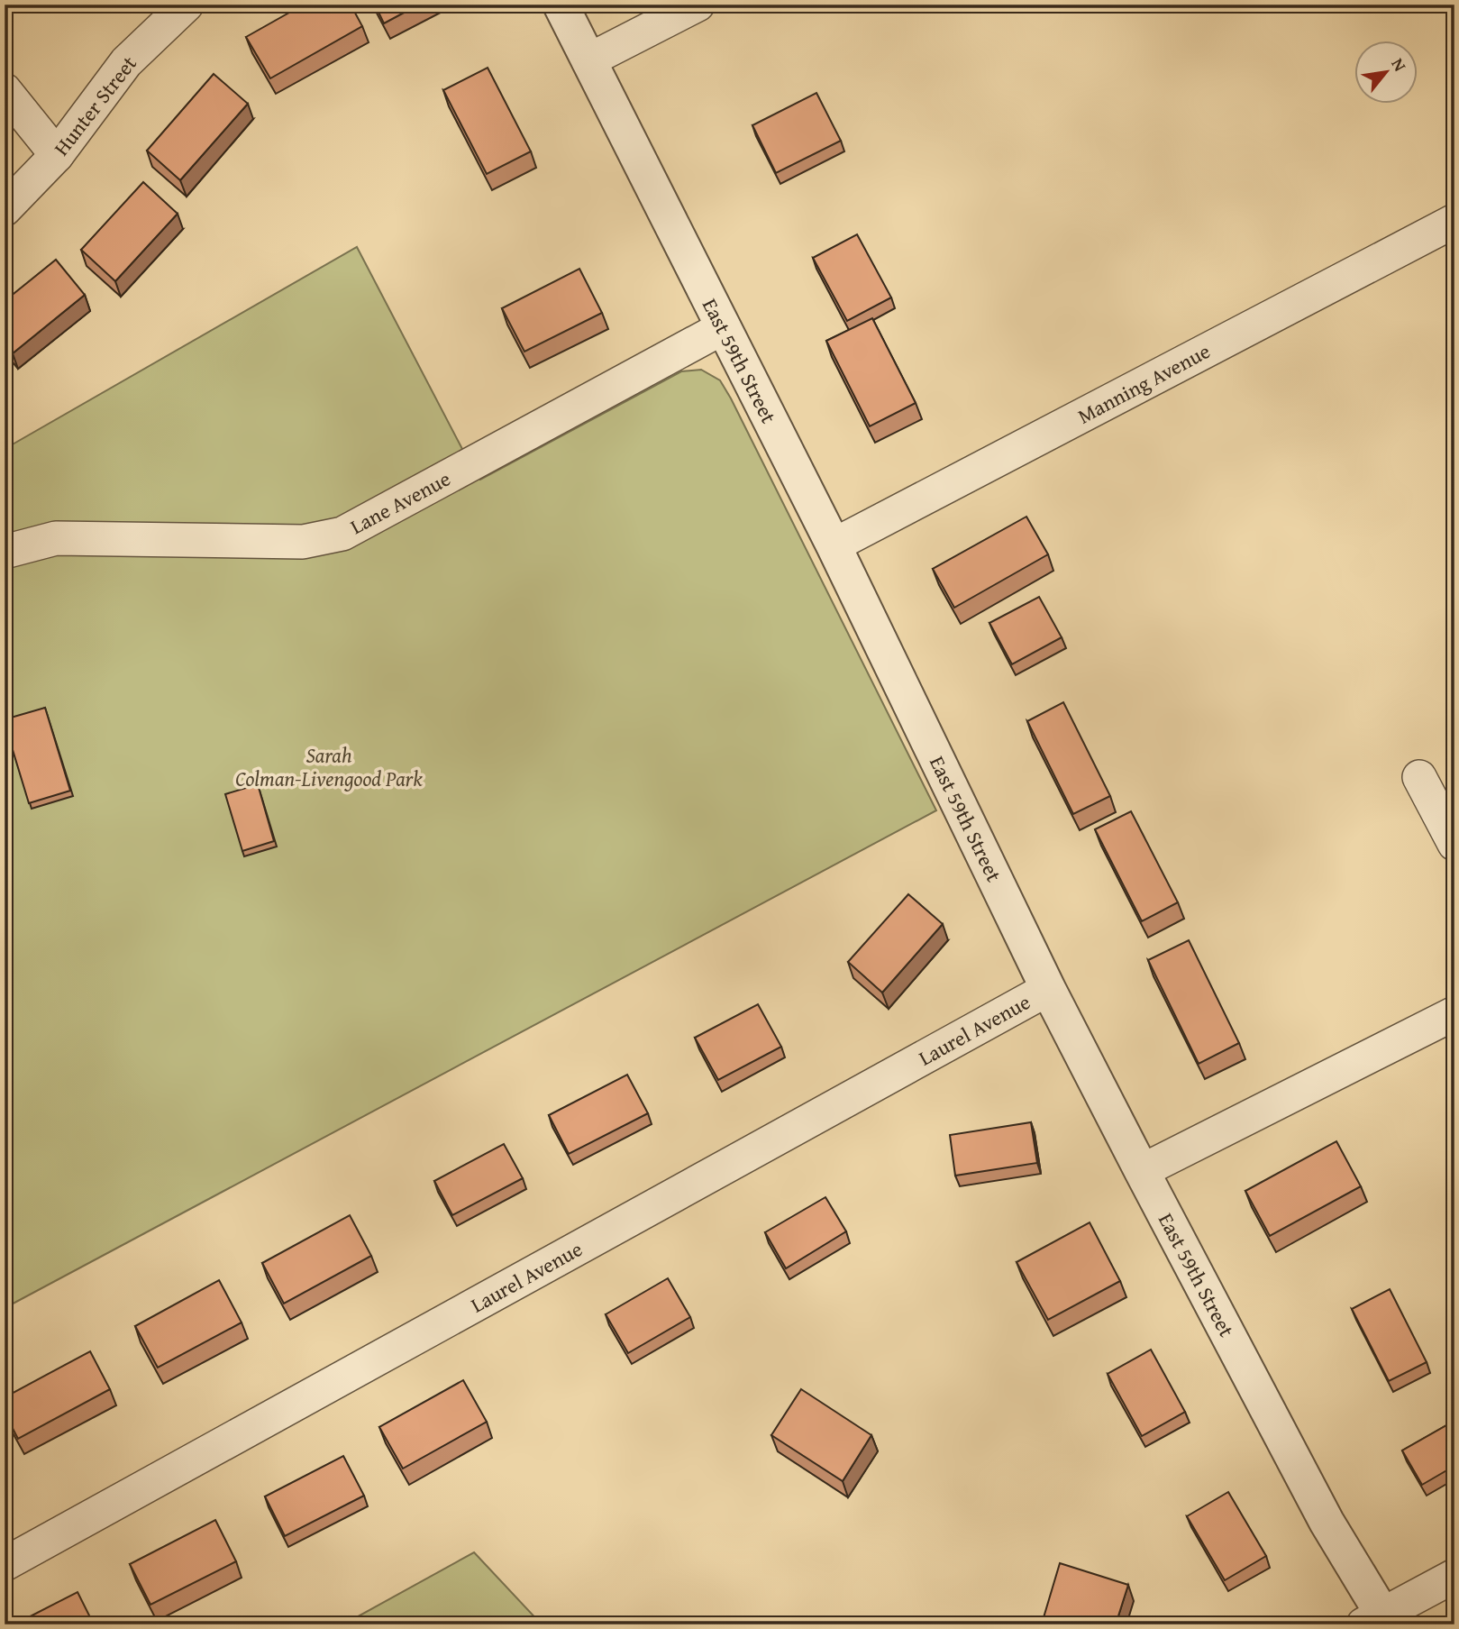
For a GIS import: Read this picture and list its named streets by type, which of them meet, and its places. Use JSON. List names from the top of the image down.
{
  "streets": {
    "street": [
      "Hunter Street",
      "East 59th Street",
      "Manning Avenue",
      "Lane Avenue",
      "Laurel Avenue"
    ]
  },
  "crossings": [
    ["East 59th Street", "Manning Avenue"],
    ["East 59th Street", "Lane Avenue"],
    ["East 59th Street", "Laurel Avenue"]
  ],
  "parks": ["Sarah Colman-Livengood Park"],
  "north": "top right"
}
